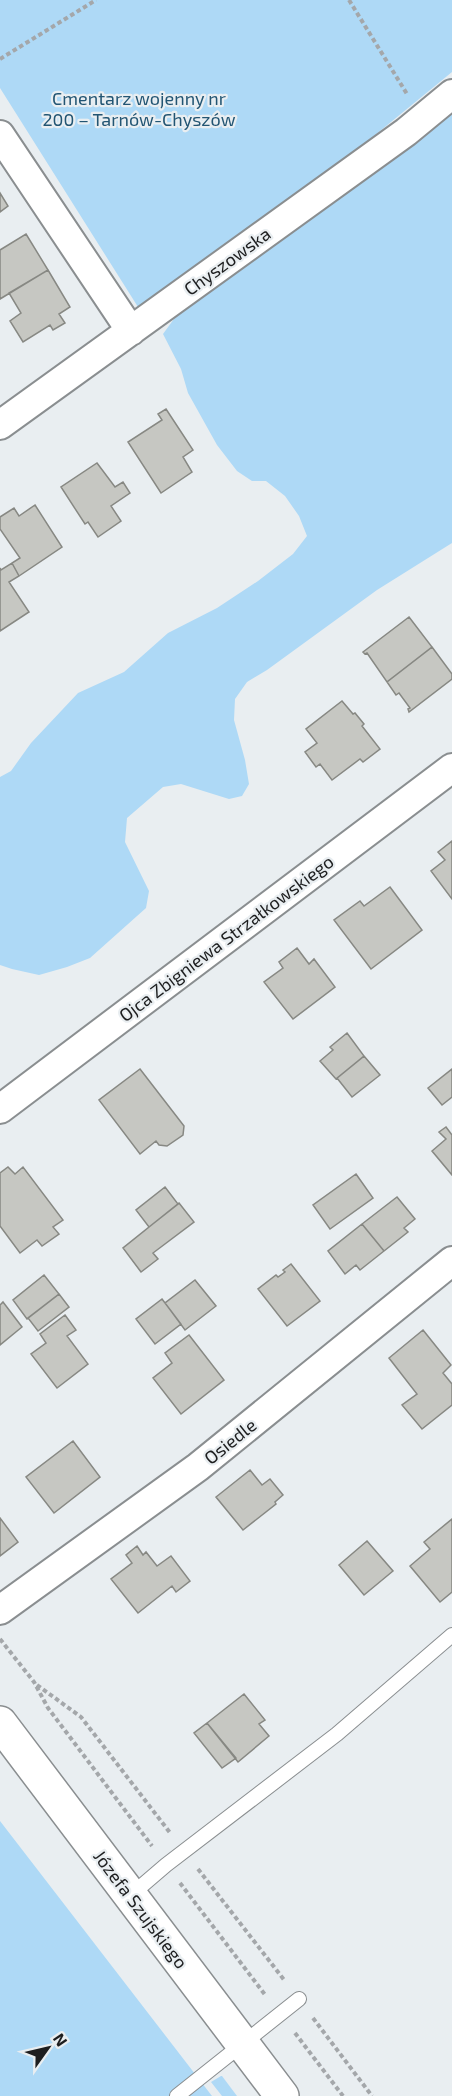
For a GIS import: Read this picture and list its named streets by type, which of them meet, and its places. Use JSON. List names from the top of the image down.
{
  "streets": {
    "street": [
      "Chyszowska",
      "Ojca Zbigniewa Strzałkowskiego",
      "Osiedle",
      "Józefa Szujskiego"
    ]
  },
  "parks": ["Cmentarz wojenny nr 200 – Tarnów-Chyszów"],
  "north": "top right"
}
